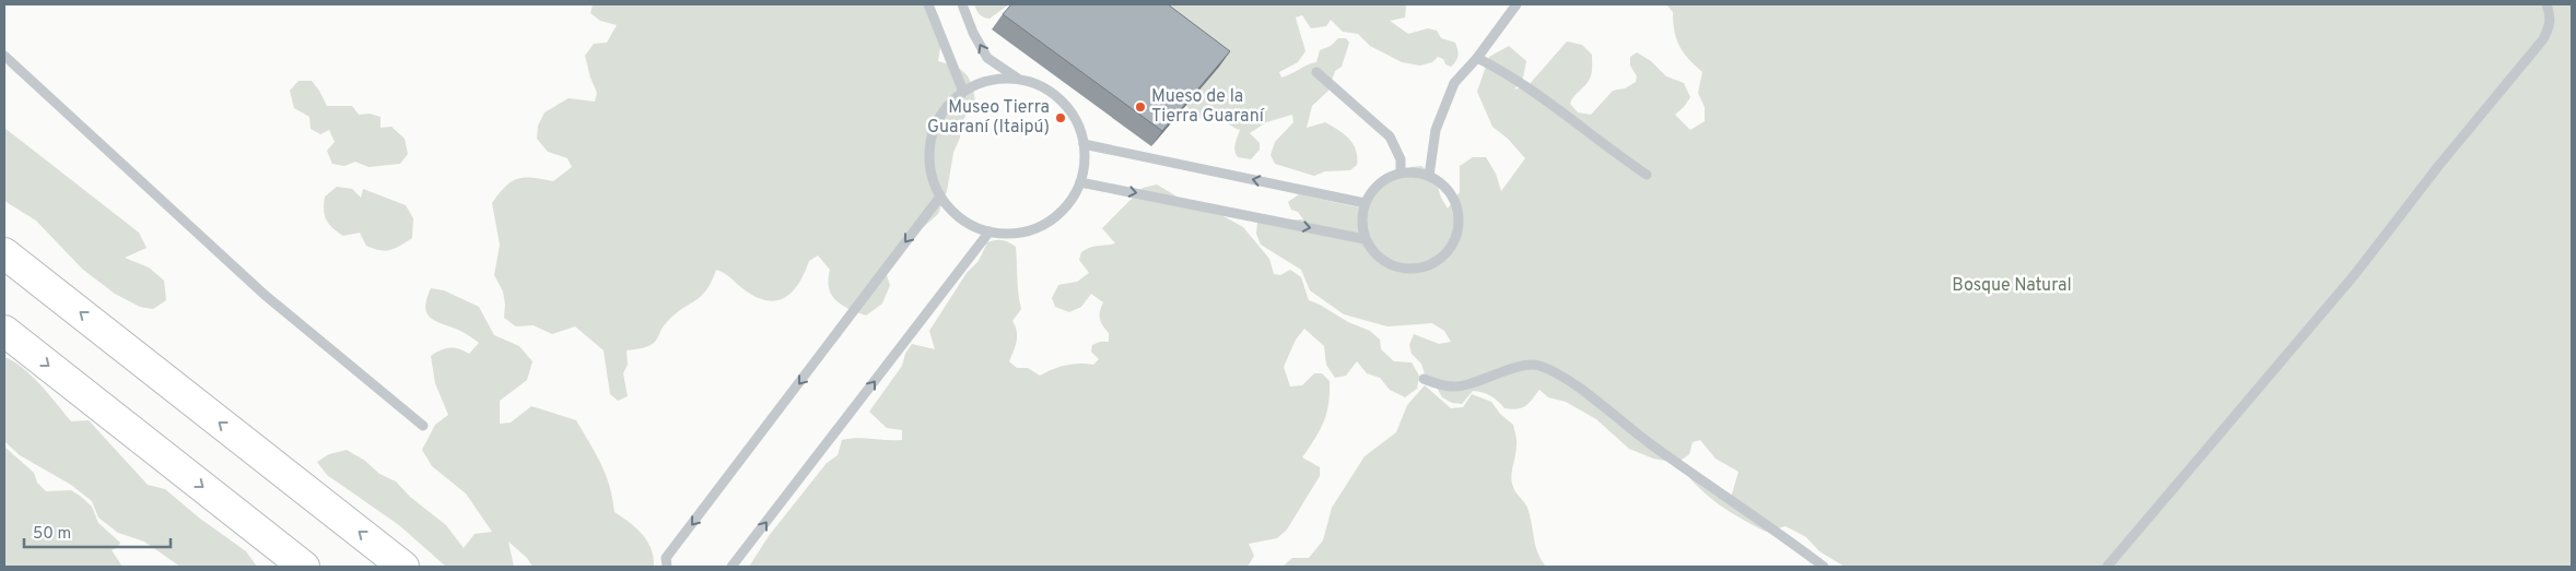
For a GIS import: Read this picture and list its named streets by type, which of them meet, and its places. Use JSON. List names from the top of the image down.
{
  "parks": ["Bosque Natural"],
  "places": ["Mueso de la Tierra Guaraní", "Museo Tierra Guaraní (Itaipú)"],
  "scale_bar": "50 m"
}
